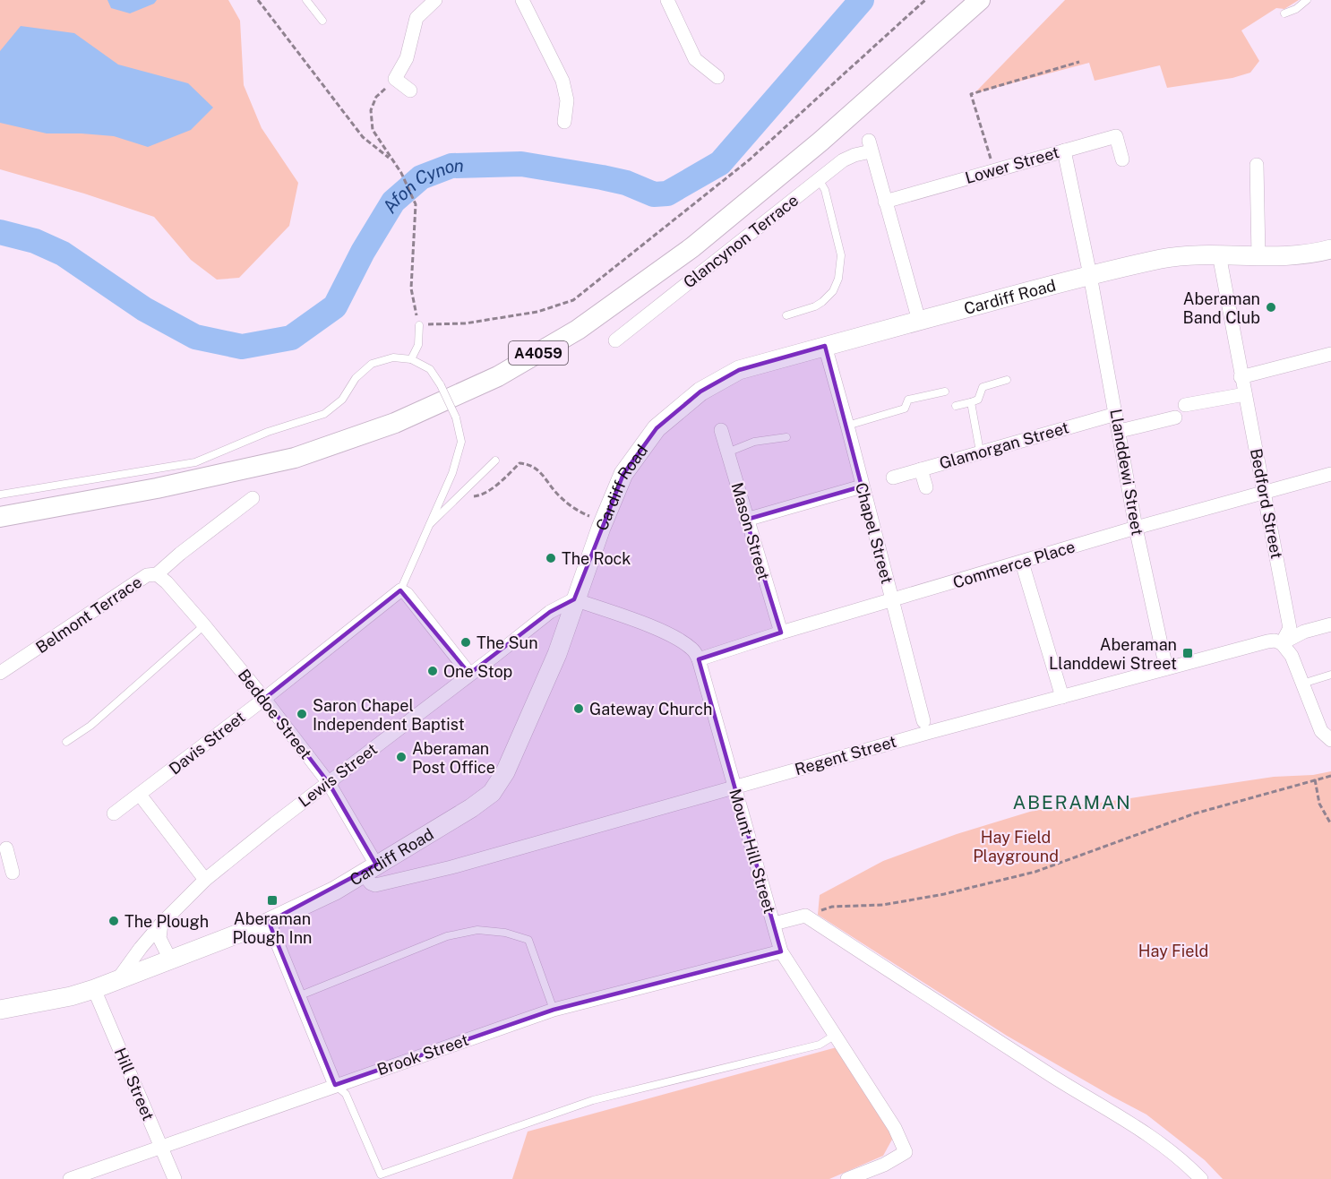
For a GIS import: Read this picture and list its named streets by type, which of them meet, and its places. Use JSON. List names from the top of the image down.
{
  "streets": {
    "main road": ["Cardiff Road", "A4059"],
    "street": [
      "Lower Street",
      "Glancynon Terrace",
      "Glamorgan Street",
      "Llanddewi Street",
      "Bedford Street",
      "Mason Street",
      "Chapel Street",
      "Commerce Place",
      "Belmont Terrace",
      "Beddoe Street",
      "Davis Street",
      "Regent Street",
      "Lewis Street",
      "Mount Hill Street",
      "Brook Street",
      "Hill Street"
    ]
  },
  "crossings": [
    ["Lower Street", "Glancynon Terrace"],
    ["Lower Street", "Llanddewi Street"],
    ["Cardiff Road", "Llanddewi Street"],
    ["Cardiff Road", "Bedford Street"],
    ["Cardiff Road", "Chapel Street"],
    ["Cardiff Road", "Beddoe Street"],
    ["Cardiff Road", "Regent Street"],
    ["Cardiff Road", "Lewis Street"],
    ["Cardiff Road", "Mount Hill Street"],
    ["Cardiff Road", "Hill Street"],
    ["Glamorgan Street", "Llanddewi Street"],
    ["Llanddewi Street", "Commerce Place"],
    ["Llanddewi Street", "Regent Street"],
    ["Bedford Street", "Commerce Place"],
    ["Bedford Street", "Regent Street"],
    ["Mason Street", "Commerce Place"],
    ["Chapel Street", "Commerce Place"],
    ["Commerce Place", "Mount Hill Street"],
    ["Belmont Terrace", "Beddoe Street"],
    ["Beddoe Street", "Davis Street"],
    ["Beddoe Street", "Regent Street"],
    ["Beddoe Street", "Lewis Street"],
    ["Regent Street", "Mount Hill Street"],
    ["Lewis Street", "Mount Hill Street"],
    ["Mount Hill Street", "Brook Street"],
    ["Brook Street", "Hill Street"]
  ],
  "districts": ["ABERAMAN"],
  "water": ["Afon Cynon"],
  "parks": ["Hay Field Playground", "Hay Field"],
  "places": {
    "other": [
      "Aberaman Band Club",
      "The Rock",
      "The Sun",
      "One Stop",
      "Gateway Church",
      "Saron Chapel Independent Baptist",
      "Aberaman Post Office",
      "The Plough"
    ],
    "transit": ["Aberaman Llanddewi Street", "Aberaman Plough Inn"]
  }
}
